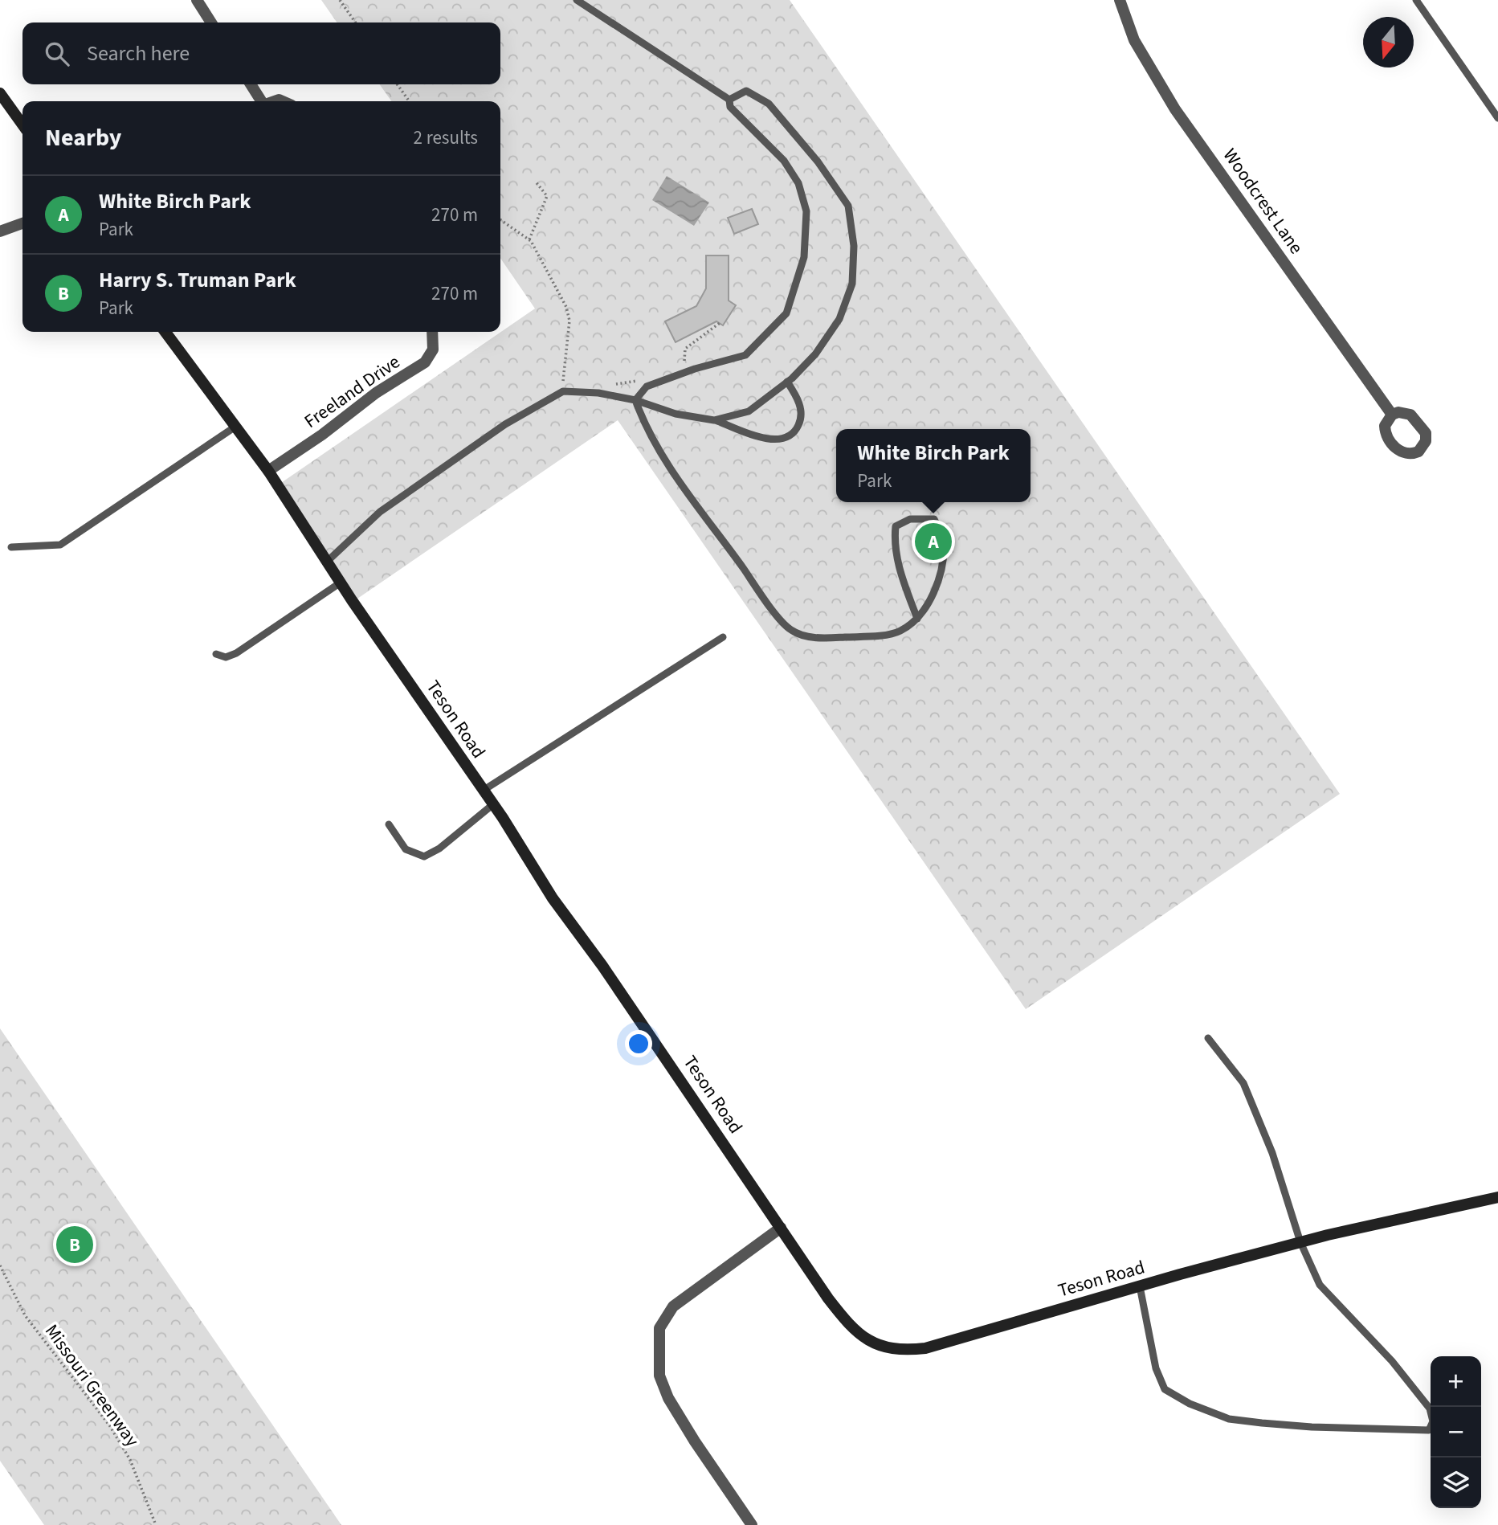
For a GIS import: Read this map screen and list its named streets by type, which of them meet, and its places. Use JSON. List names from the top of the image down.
{
  "streets": {
    "street": ["Woodcrest Lane", "Freeland Drive", "Teson Road"],
    "path": ["Missouri Greenway"]
  },
  "crossings": [
    ["Freeland Drive", "Teson Road"]
  ],
  "north": "bottom",
  "page": {
    "search": "Search here",
    "heading": ["Nearby", "2 results"],
    "list": [
      {
        "mark": "A",
        "name": "White Birch Park",
        "note": "Park",
        "value": "270 m"
      },
      {
        "mark": "B",
        "name": "Harry S. Truman Park",
        "note": "Park",
        "value": "270 m"
      }
    ],
    "popup": ["White Birch Park", "Park"],
    "pins": ["A", "B"],
    "map_buttons": ["+", "−"]
  }
}
